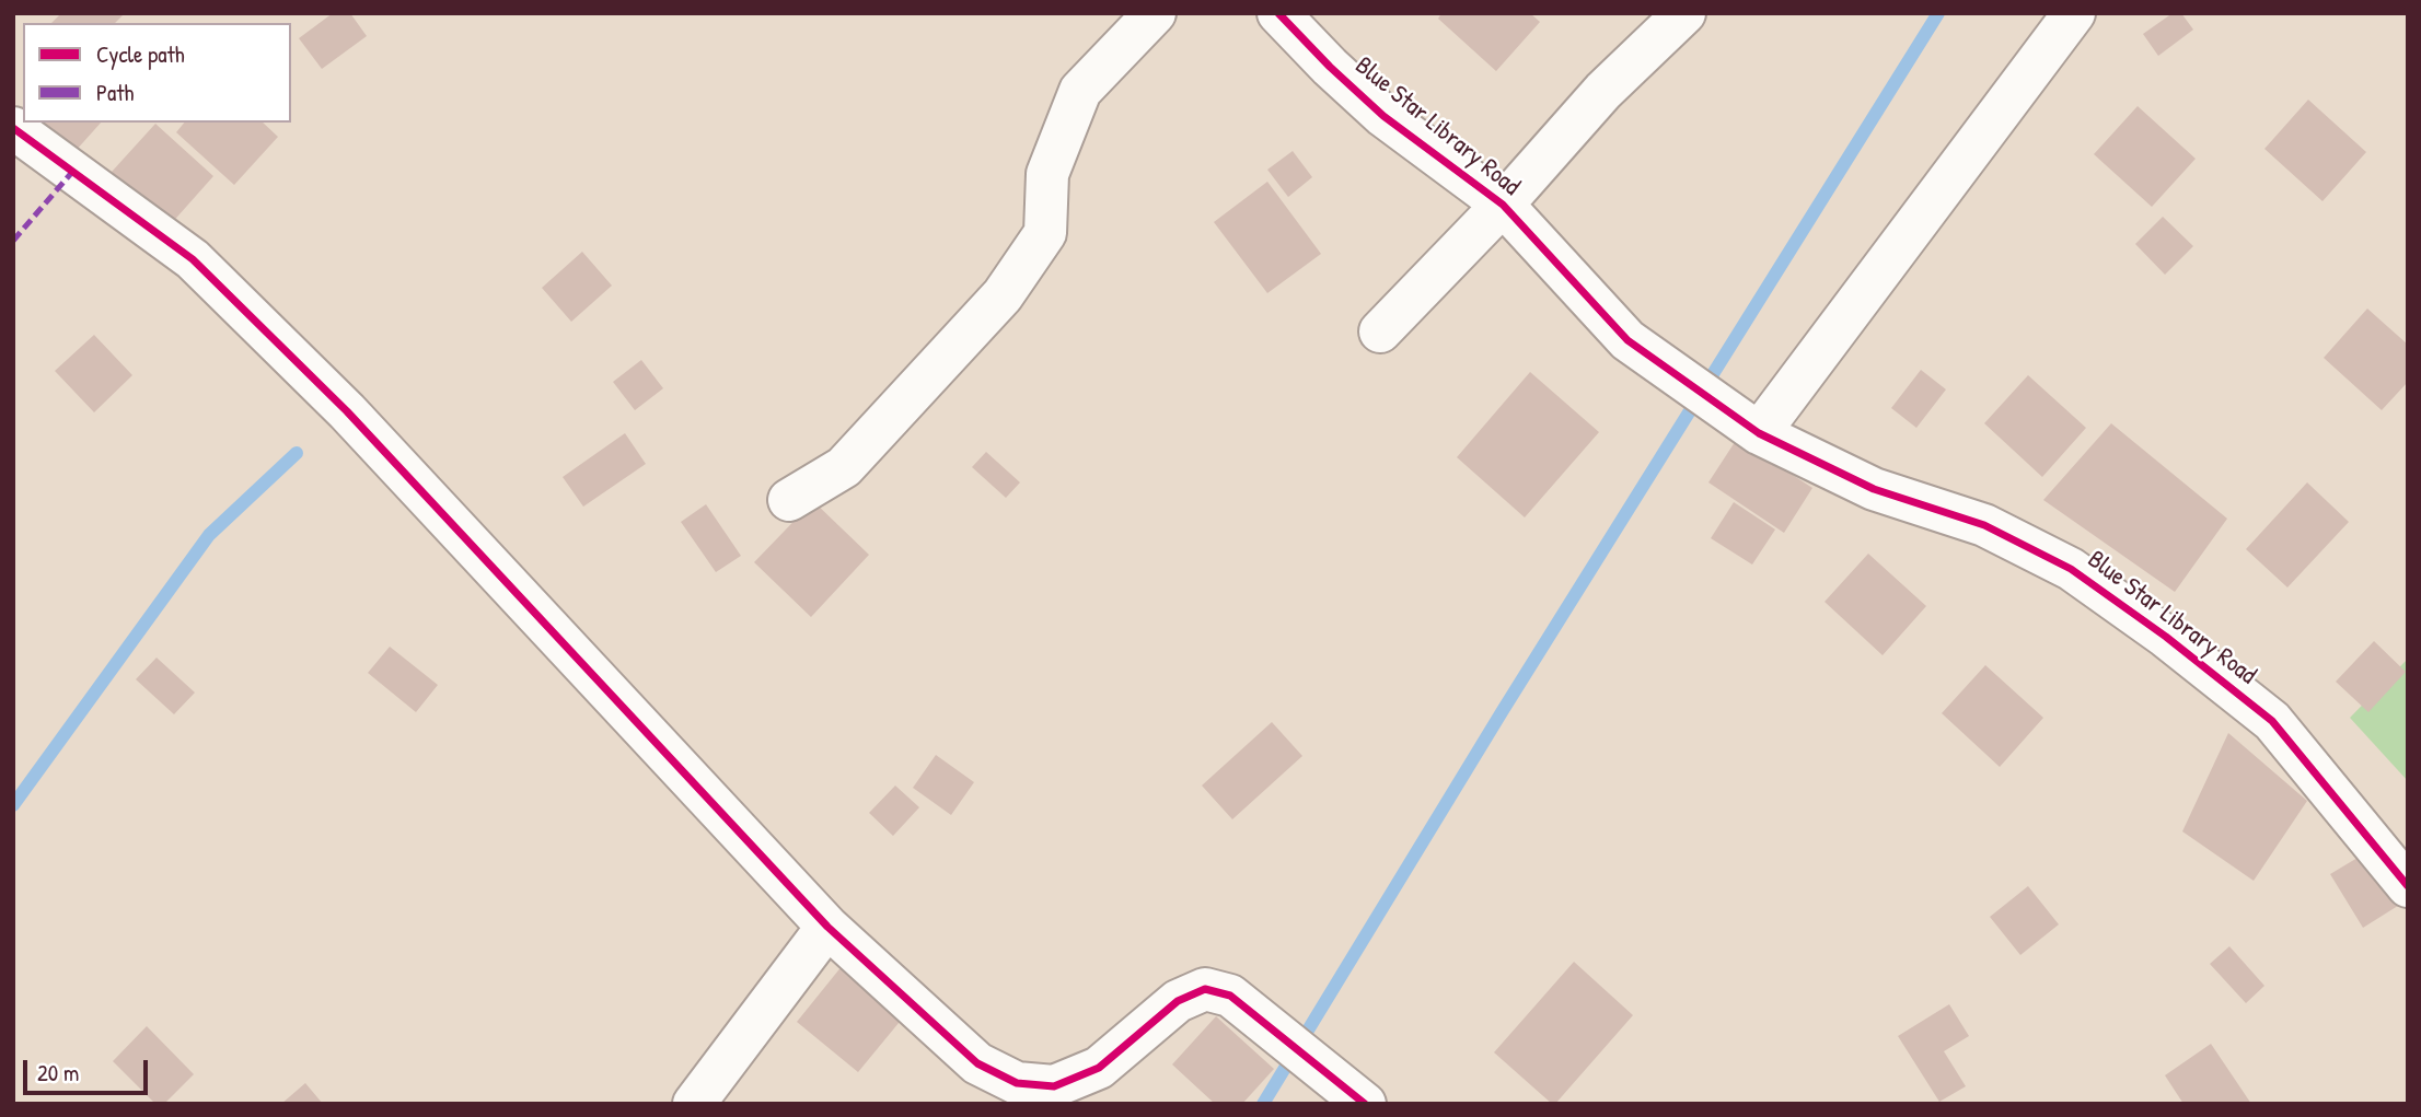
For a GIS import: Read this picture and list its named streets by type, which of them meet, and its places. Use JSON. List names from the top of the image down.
{
  "streets": {
    "street": ["Blue Star Library Road"]
  },
  "legend": ["Cycle path", "Path"],
  "scale_bar": "20 m"
}
